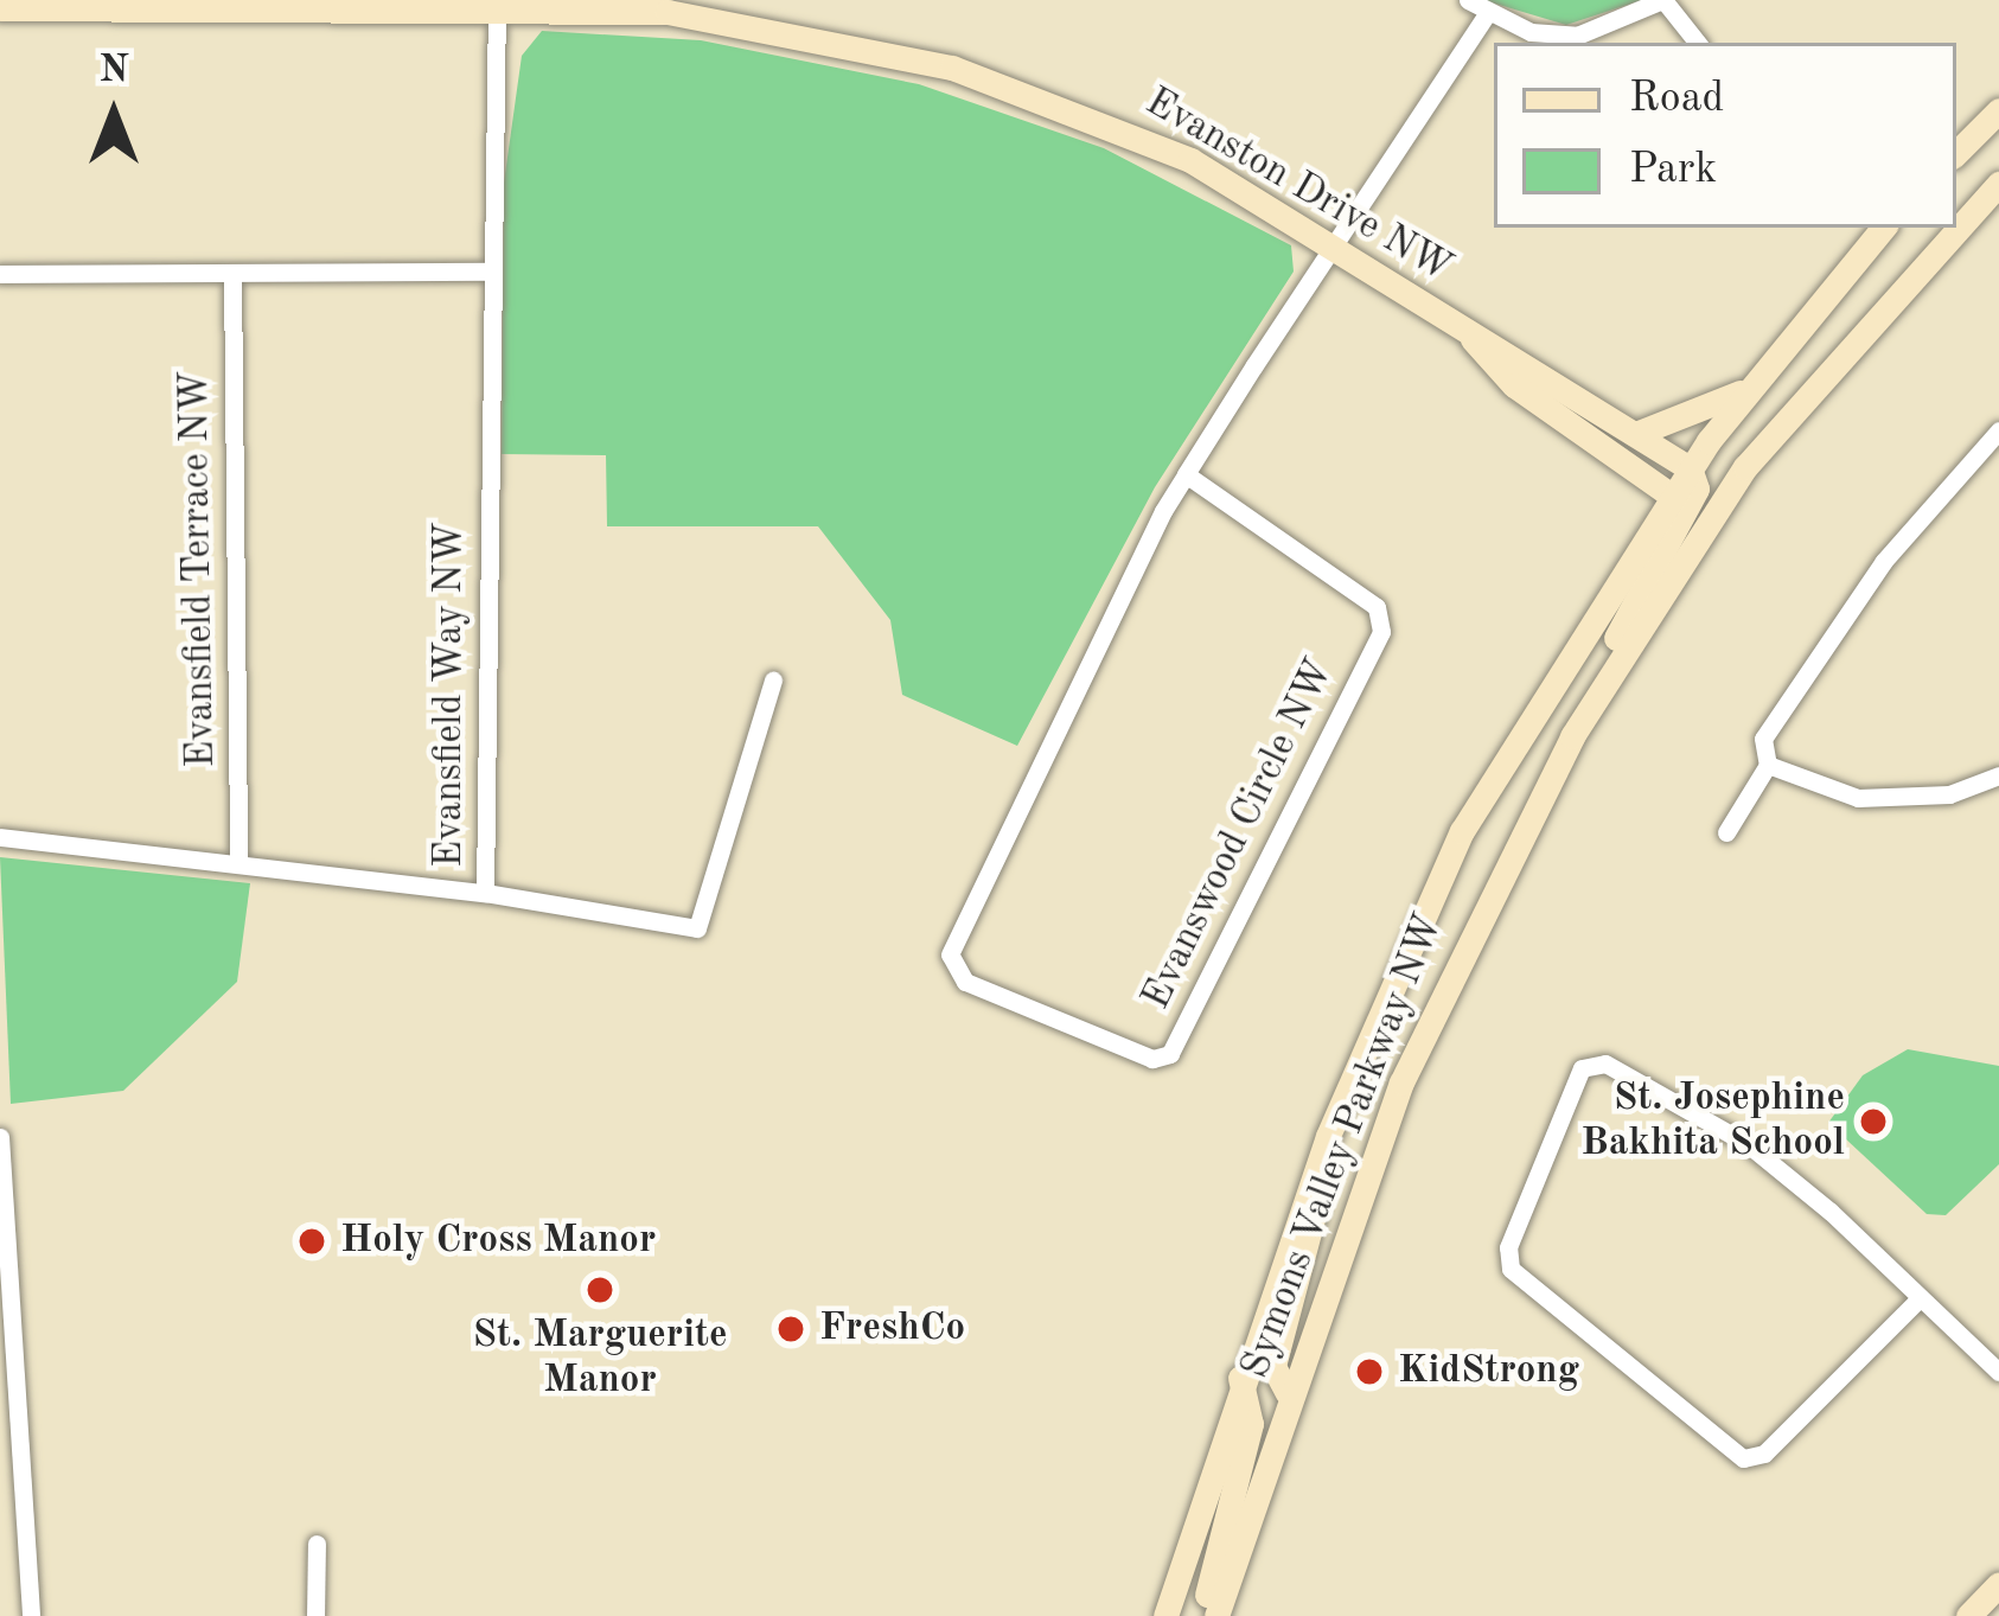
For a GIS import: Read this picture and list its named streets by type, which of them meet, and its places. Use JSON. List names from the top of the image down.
{
  "streets": {
    "main road": ["Evanston Drive NW", "Symons Valley Parkway NW"],
    "street": ["Evansfield Terrace NW", "Evansfield Way NW", "Evanswood Circle NW"]
  },
  "crossings": [
    ["Evanston Drive NW", "Evansfield Way NW"],
    ["Evanston Drive NW", "Evanswood Circle NW"],
    ["Evanston Drive NW", "Symons Valley Parkway NW"],
    ["Evansfield Terrace NW", "Evansfield Way NW"]
  ],
  "places": [
    "St. Josephine Bakhita School",
    "Holy Cross Manor",
    "St. Marguerite Manor",
    "FreshCo",
    "KidStrong"
  ],
  "legend": ["Road", "Park"],
  "north": "top"
}
